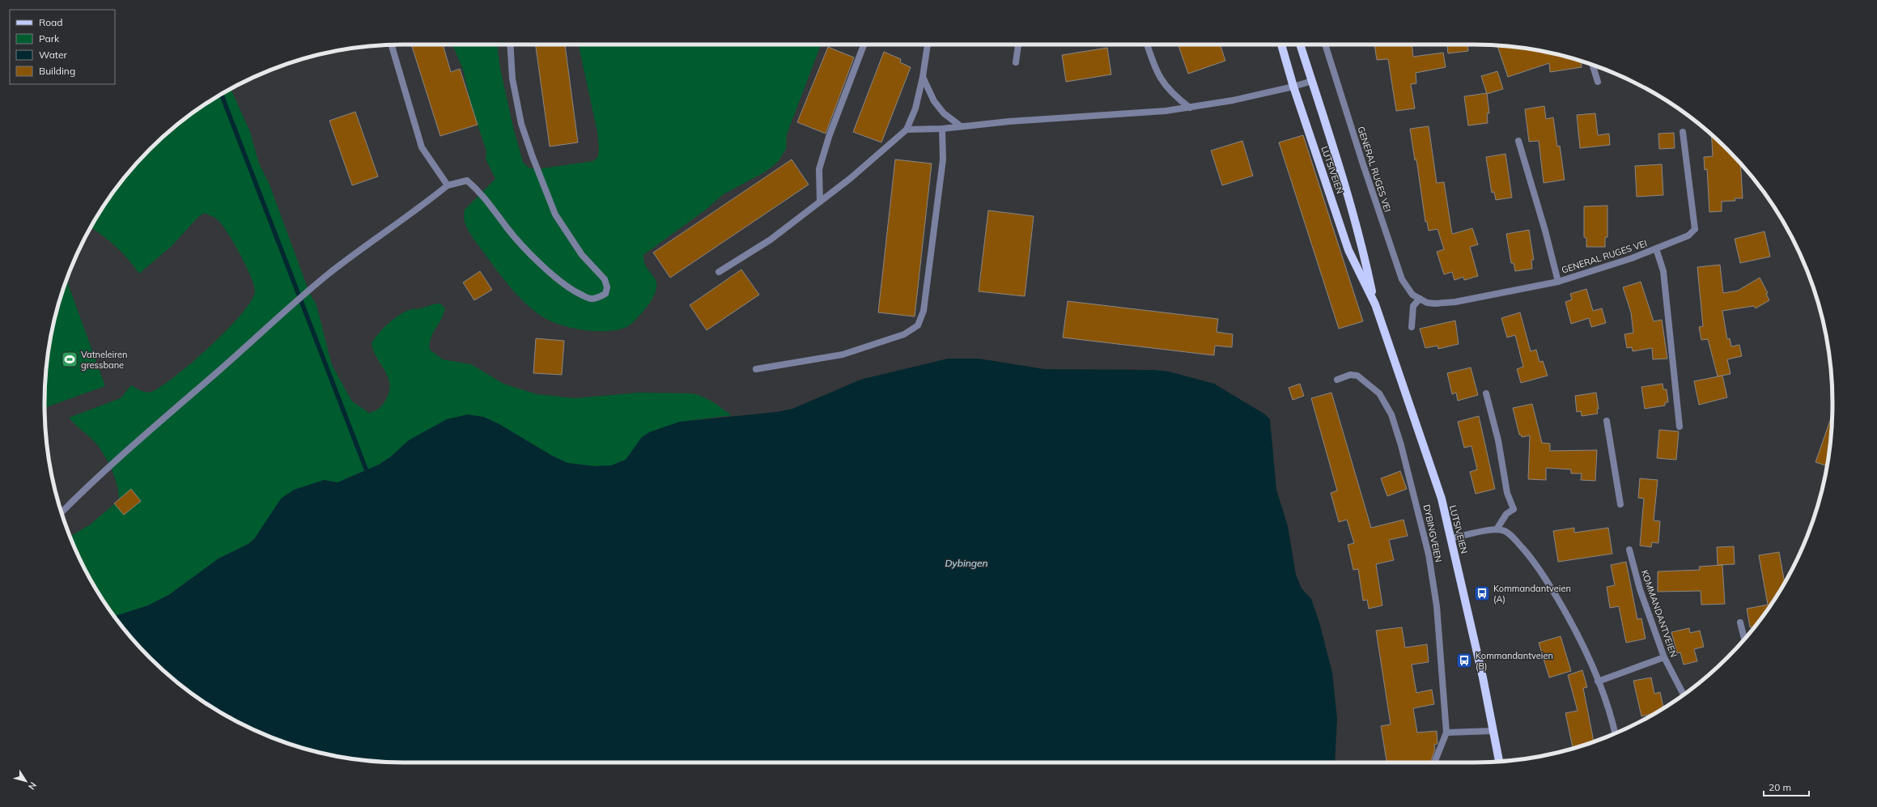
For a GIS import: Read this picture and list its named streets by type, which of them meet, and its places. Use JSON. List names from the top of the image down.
{
  "streets": {
    "main road": ["LUTSIVEIEN"],
    "street": ["GENERAL RUGES VEI", "DYBINGVEIEN", "KOMMANDANTVEIEN"]
  },
  "water": ["Dybingen"],
  "places": {
    "sports": ["Vatneleiren gressbane"],
    "bus stop": ["Kommandantveien (A)", "Kommandantveien (B)"]
  },
  "legend": [
    "Road",
    "Park",
    "Water",
    "Building"
  ],
  "scale_bar": "20 m",
  "north": "bottom right"
}
